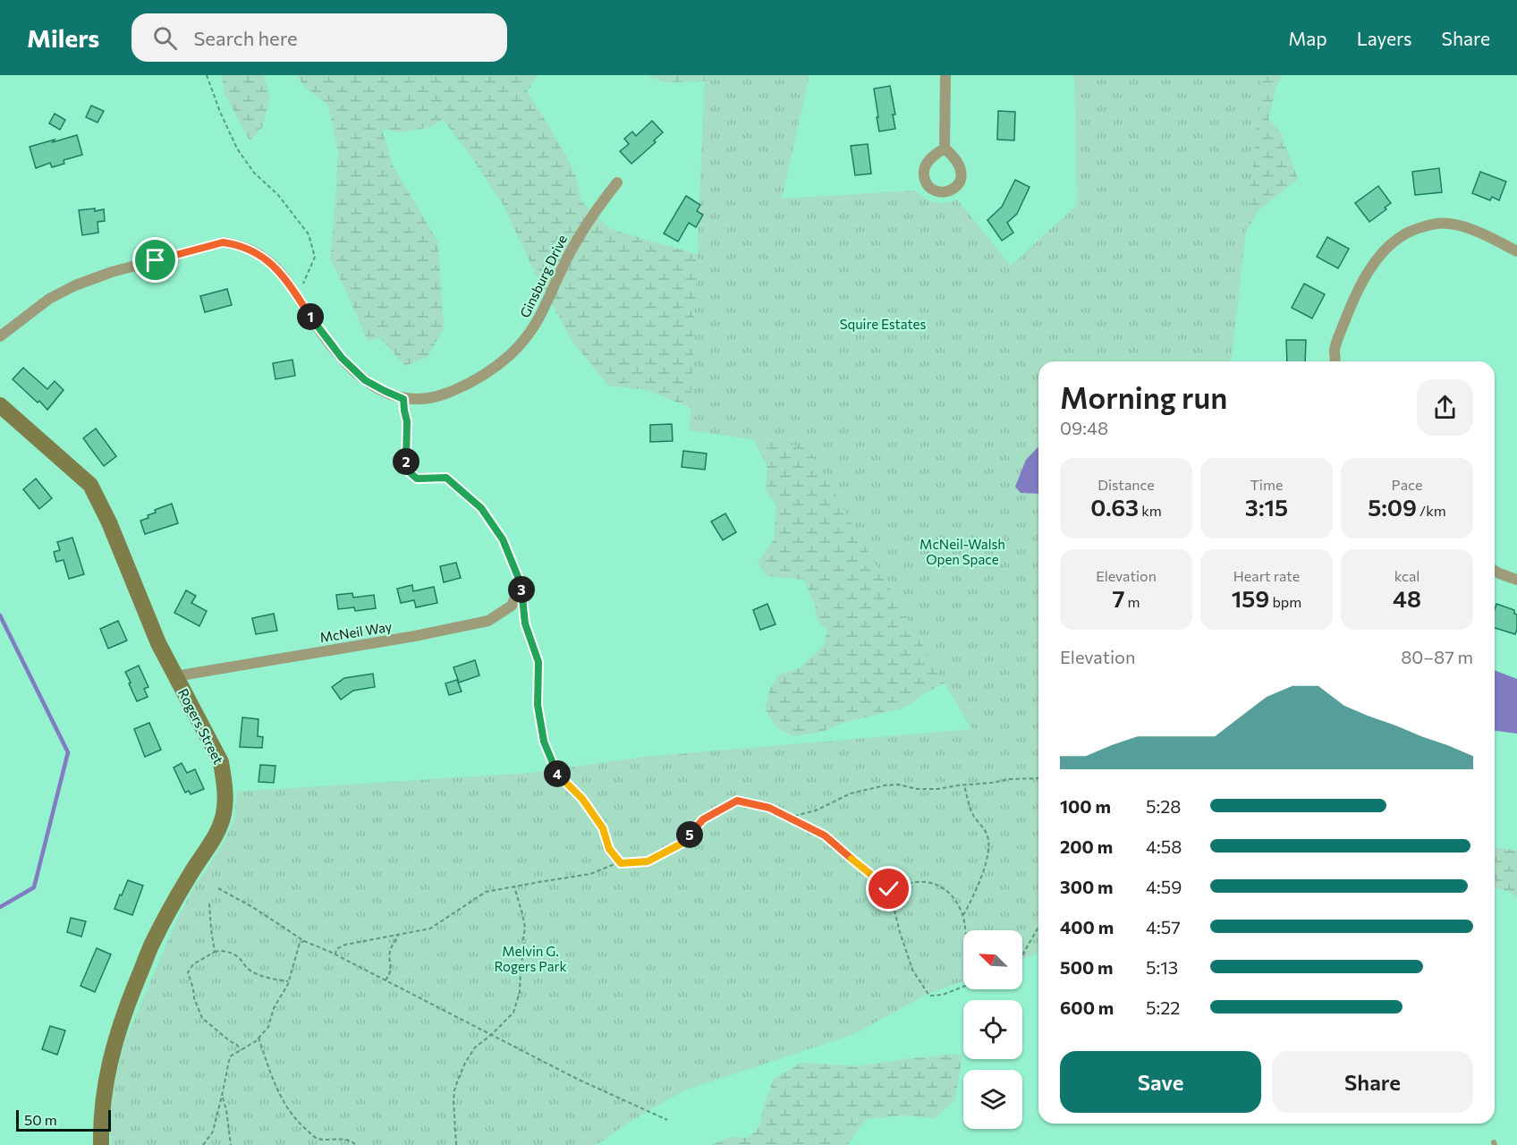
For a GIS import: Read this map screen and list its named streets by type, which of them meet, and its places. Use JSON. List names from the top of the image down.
{
  "streets": {
    "street": ["Ginsburg Drive", "McNeil Way", "Rogers Street"]
  },
  "crossings": [
    ["McNeil Way", "Rogers Street"]
  ],
  "parks": ["Squire Estates", "McNeil-Walsh Open Space", "Melvin G. Rogers Park"],
  "scale_bar": "50 m",
  "north": "top left",
  "page": {
    "header": "Milers",
    "search": "Search here",
    "nav": ["Map", "Layers", "Share"],
    "pins": [
      "1",
      "2",
      "3",
      "4",
      "5"
    ],
    "heading": ["Morning run", "09:48"],
    "stats": [
      ["Distance", "0.63 km"],
      ["Time", "3:15"],
      ["Pace", "5:09 /km"],
      ["Elevation", "7 m"],
      ["Heart rate", "159 bpm"],
      ["kcal", "48"]
    ],
    "chart": ["Elevation", "80–87 m"],
    "list": [
      {
        "name": "100 m",
        "note": "5:28"
      },
      {
        "name": "200 m",
        "note": "4:58"
      },
      {
        "name": "300 m",
        "note": "4:59"
      },
      {
        "name": "400 m",
        "note": "4:57"
      },
      {
        "name": "500 m",
        "note": "5:13"
      },
      {
        "name": "600 m",
        "note": "5:22"
      }
    ],
    "buttons": ["Save", "Share"],
    "scale": "50 m"
  }
}
